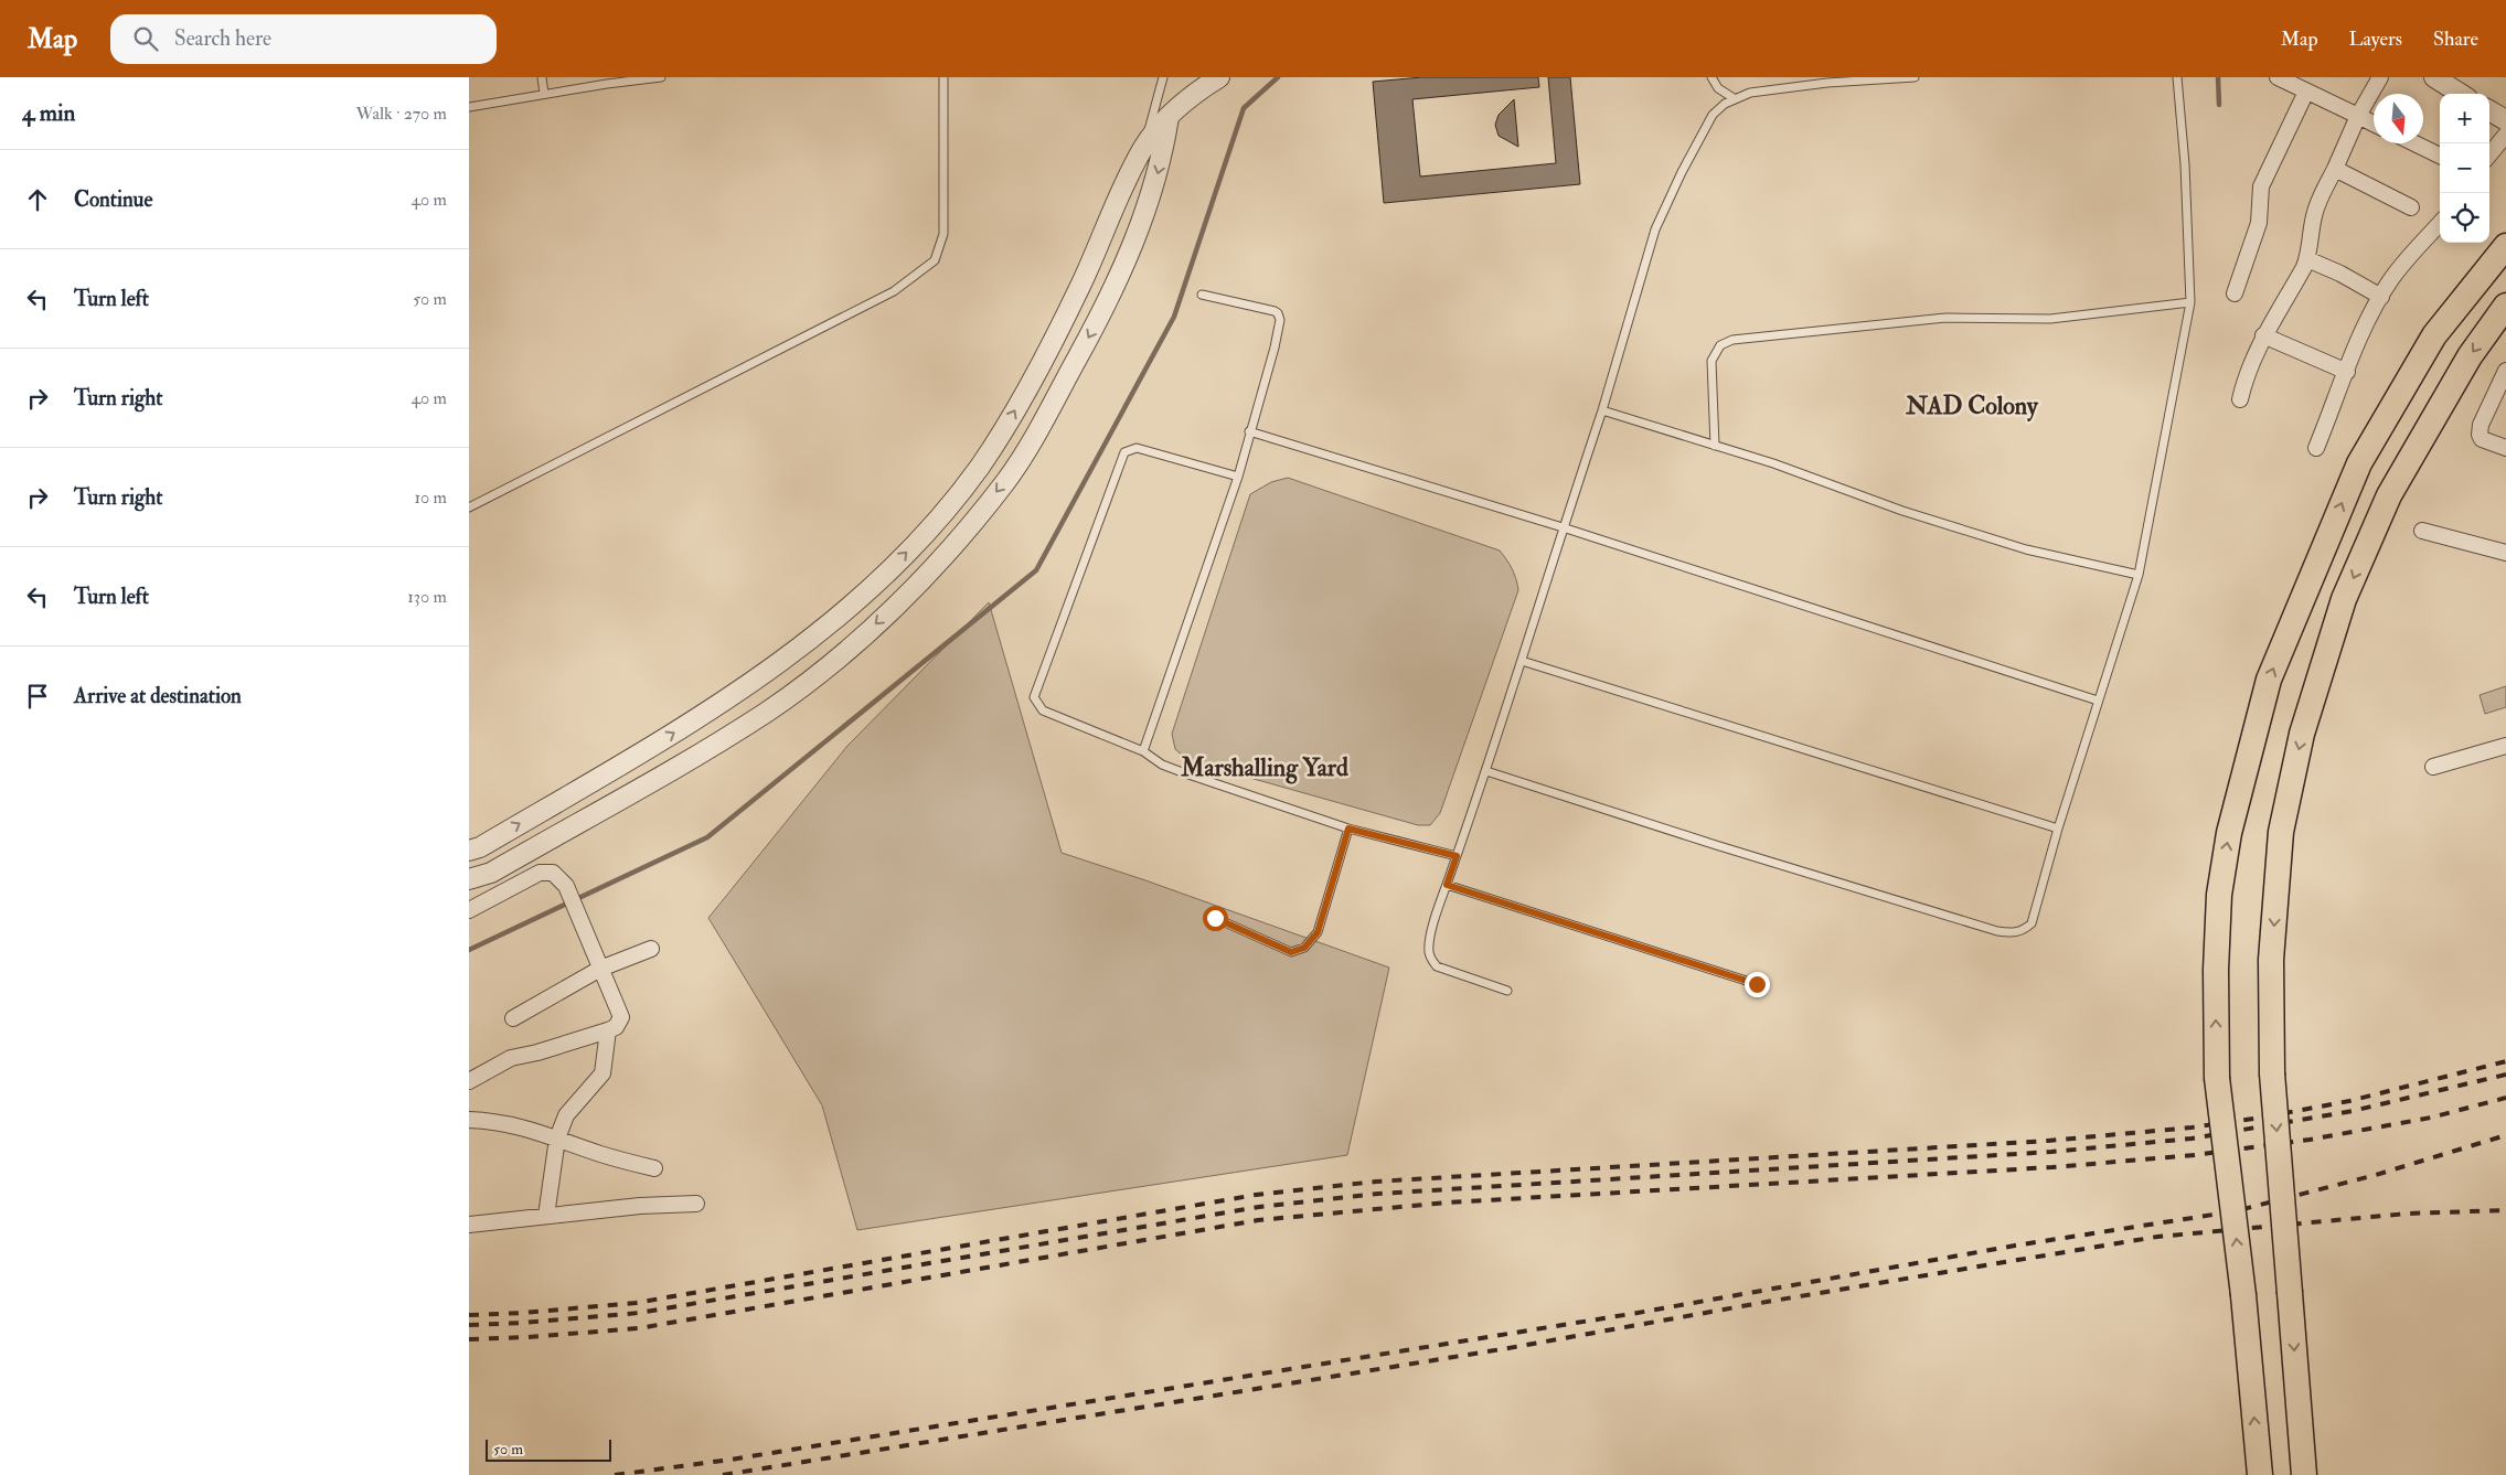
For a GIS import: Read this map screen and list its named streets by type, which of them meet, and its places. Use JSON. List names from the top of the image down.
{
  "districts": ["NAD Colony", "Marshalling Yard"],
  "scale_bar": "50 m",
  "north": "bottom",
  "page": {
    "header": "Map",
    "search": "Search here",
    "nav": ["Map", "Layers", "Share"],
    "heading": ["4 min", "Walk · 270 m"],
    "map_buttons": ["+", "−"],
    "list": [
      ["Continue", "40 m"],
      ["Turn left", "50 m"],
      ["Turn right", "40 m"],
      ["Turn right", "10 m"],
      ["Turn left", "130 m"],
      "Arrive at destination"
    ],
    "scale": "50 m"
  }
}
